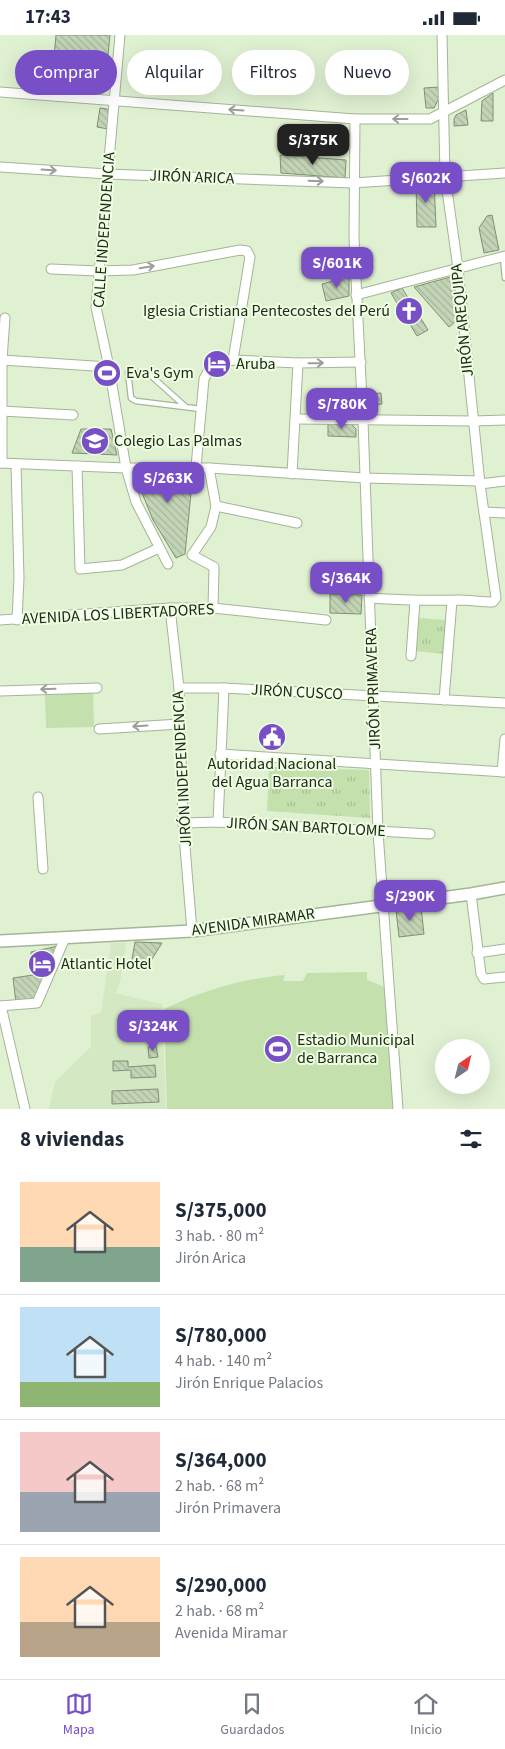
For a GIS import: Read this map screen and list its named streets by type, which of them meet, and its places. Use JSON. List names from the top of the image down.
{
  "streets": {
    "street": [
      "JIRÓN ARICA",
      "CALLE INDEPENDENCIA",
      "JIRÓN AREQUIPA",
      "AVENIDA LOS LIBERTADORES",
      "JIRÓN PRIMAVERA",
      "JIRÓN CUSCO",
      "JIRÓN INDEPENDENCIA",
      "JIRÓN SAN BARTOLOME",
      "AVENIDA MIRAMAR"
    ]
  },
  "crossings": [
    ["JIRÓN ARICA", "CALLE INDEPENDENCIA"],
    ["JIRÓN ARICA", "JIRÓN AREQUIPA"],
    ["JIRÓN ARICA", "JIRÓN PRIMAVERA"],
    ["AVENIDA LOS LIBERTADORES", "JIRÓN INDEPENDENCIA"],
    ["JIRÓN PRIMAVERA", "JIRÓN CUSCO"],
    ["JIRÓN PRIMAVERA", "JIRÓN SAN BARTOLOME"],
    ["JIRÓN PRIMAVERA", "AVENIDA MIRAMAR"],
    ["JIRÓN CUSCO", "JIRÓN INDEPENDENCIA"],
    ["JIRÓN INDEPENDENCIA", "JIRÓN SAN BARTOLOME"],
    ["JIRÓN INDEPENDENCIA", "AVENIDA MIRAMAR"]
  ],
  "places": {
    "church": ["Iglesia Cristiana Pentecostes del Perú"],
    "hotel": ["Aruba", "Atlantic Hotel"],
    "sports": ["Eva's Gym", "Estadio Municipal de Barranca"],
    "school or university": ["Colegio Las Palmas"],
    "public building": ["Autoridad Nacional del Agua Barranca"]
  },
  "north": "top right",
  "page": {
    "status": "17:43",
    "chip": [
      "Comprar",
      "Alquilar",
      "Filtros",
      "Nuevo"
    ],
    "price": [
      "S/375K",
      "S/602K",
      "S/601K",
      "S/780K",
      "S/263K",
      "S/364K",
      "S/290K",
      "S/324K"
    ],
    "heading": "8 viviendas",
    "list": [
      {
        "name": "S/375,000",
        "note": "3 hab. · 80 m² · Jirón Arica"
      },
      {
        "name": "S/780,000",
        "note": "4 hab. · 140 m² · Jirón Enrique Palacios"
      },
      {
        "name": "S/364,000",
        "note": "2 hab. · 68 m² · Jirón Primavera"
      },
      {
        "name": "S/290,000",
        "note": "2 hab. · 68 m² · Avenida Miramar"
      }
    ],
    "tabs": ["Mapa", "Guardados", "Inicio"]
  }
}
